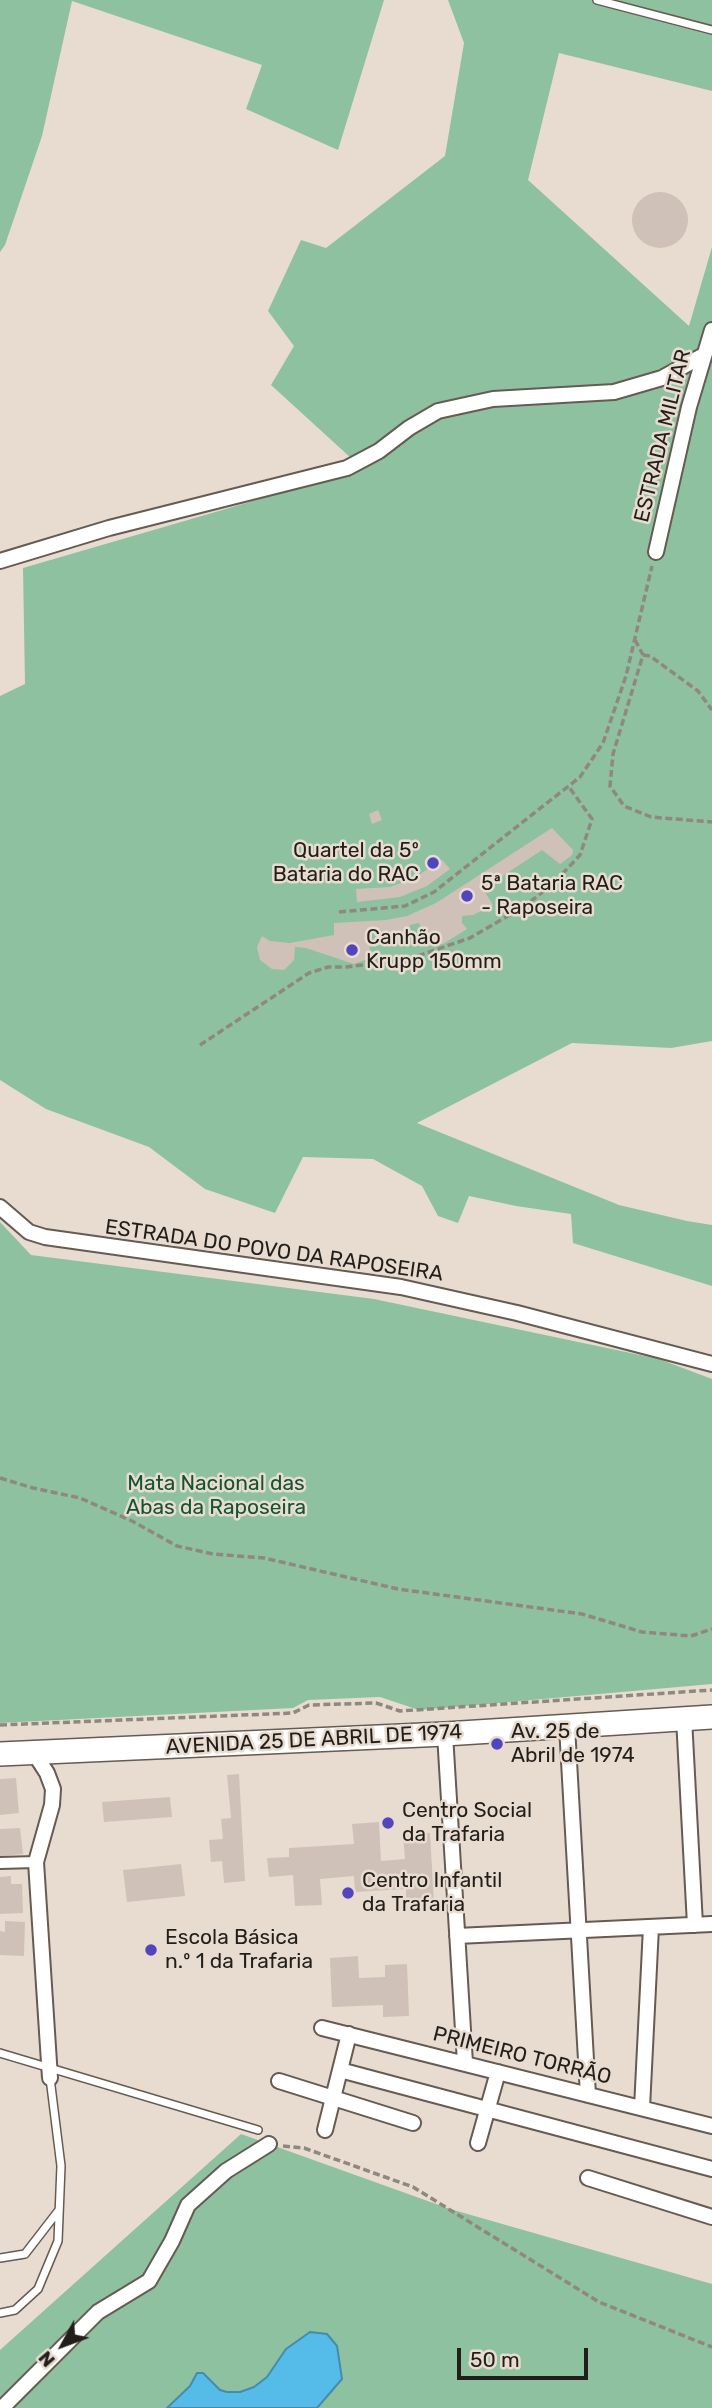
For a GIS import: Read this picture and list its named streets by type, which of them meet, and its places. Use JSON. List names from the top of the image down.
{
  "streets": {
    "main road": ["AVENIDA 25 DE ABRIL DE 1974"],
    "street": ["ESTRADA MILITAR", "ESTRADA DO POVO DA RAPOSEIRA", "PRIMEIRO TORRÃO"]
  },
  "parks": ["Mata Nacional das Abas da Raposeira"],
  "places": [
    "Quartel da 5º Bataria do RAC",
    "5ª Bataria RAC - Raposeira",
    "Canhão Krupp 150mm",
    "Av. 25 de Abril de 1974",
    "Centro Social da Trafaria",
    "Centro Infantil da Trafaria",
    "Escola Básica n.º 1 da Trafaria"
  ],
  "scale_bar": "50 m",
  "north": "bottom left"
}
